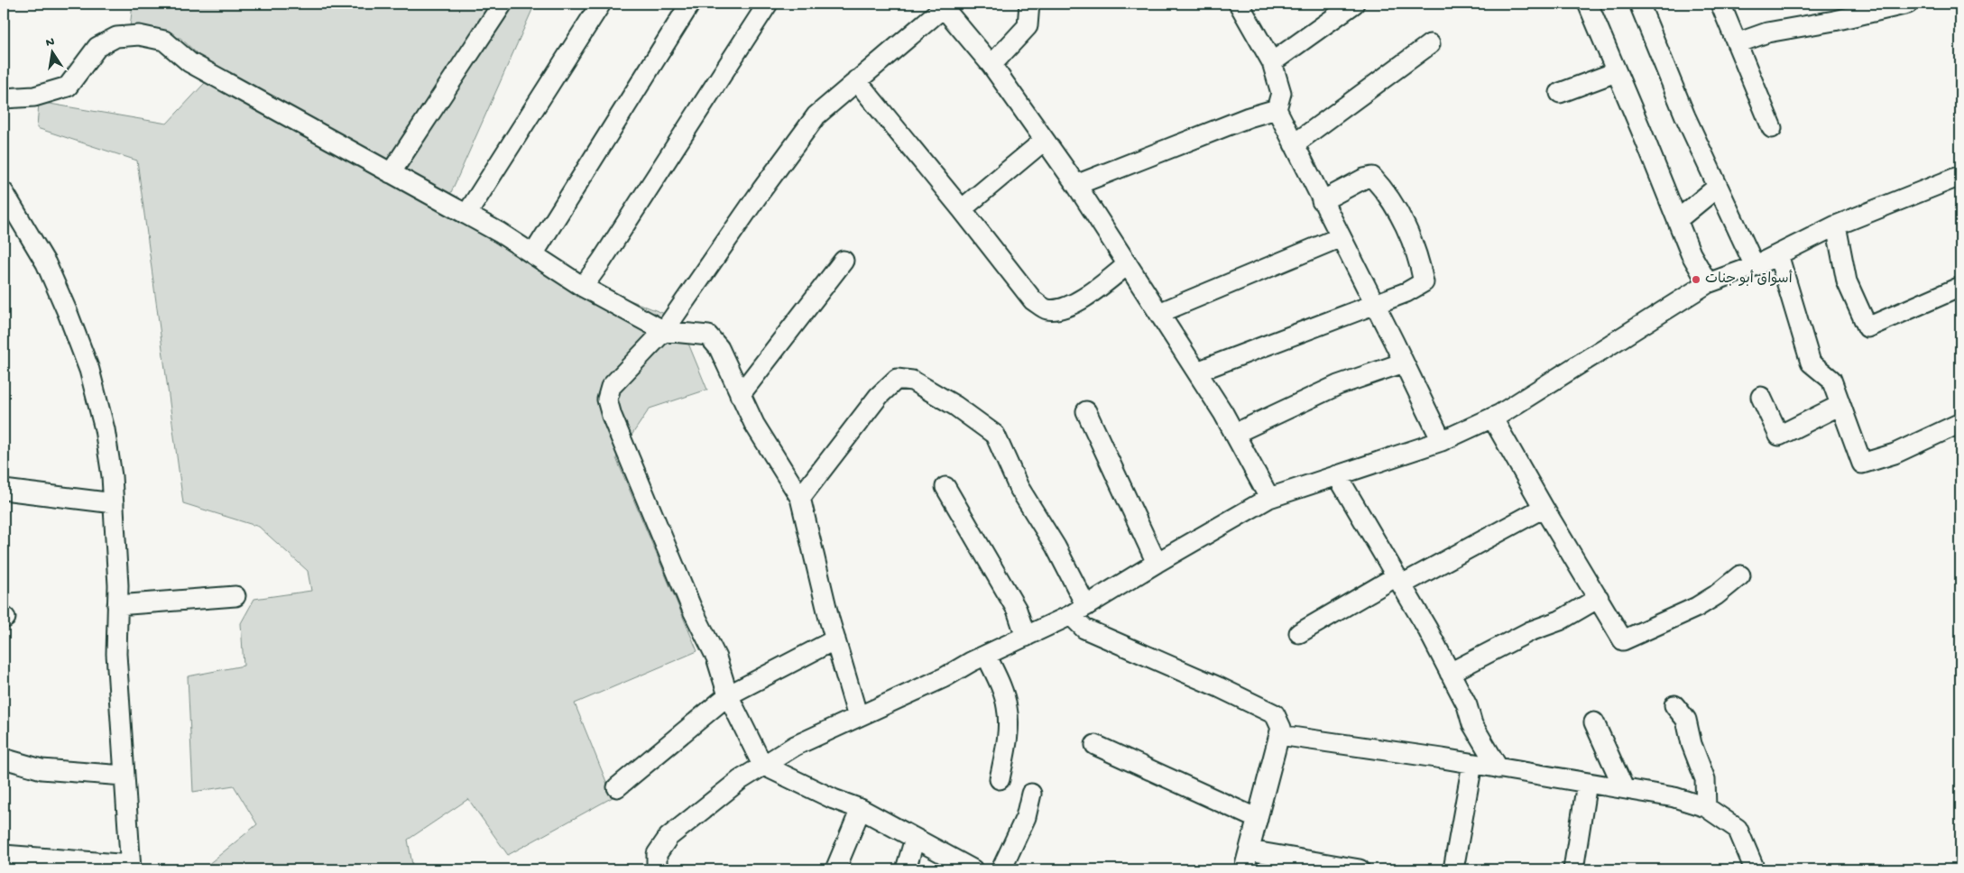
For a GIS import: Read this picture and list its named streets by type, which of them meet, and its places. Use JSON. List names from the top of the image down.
{
  "places": ["أسواق أبو جنات"],
  "north": "top"
}
